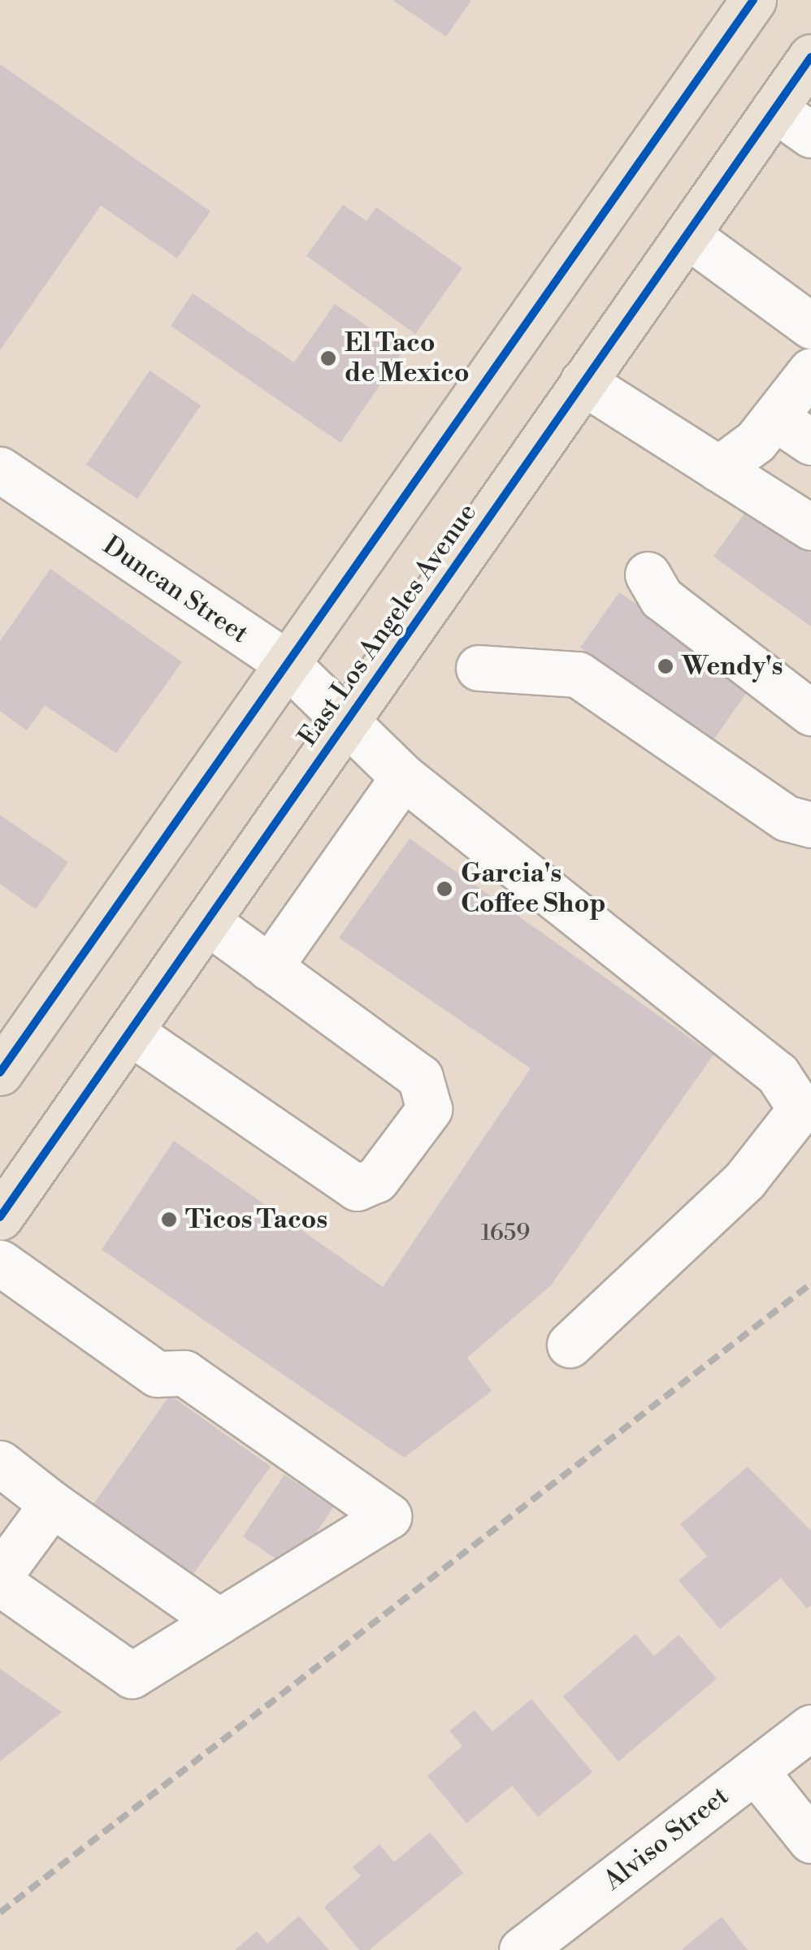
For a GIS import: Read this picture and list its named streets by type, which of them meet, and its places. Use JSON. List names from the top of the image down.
{
  "streets": {
    "main road": ["East Los Angeles Avenue"],
    "street": ["Duncan Street", "Alviso Street"]
  },
  "crossings": [
    ["Duncan Street", "East Los Angeles Avenue"]
  ],
  "places": [
    "El Taco de Mexico",
    "Wendy's",
    "Garcia's Coffee Shop",
    "Ticos Tacos"
  ],
  "house_numbers": ["1659"]
}
